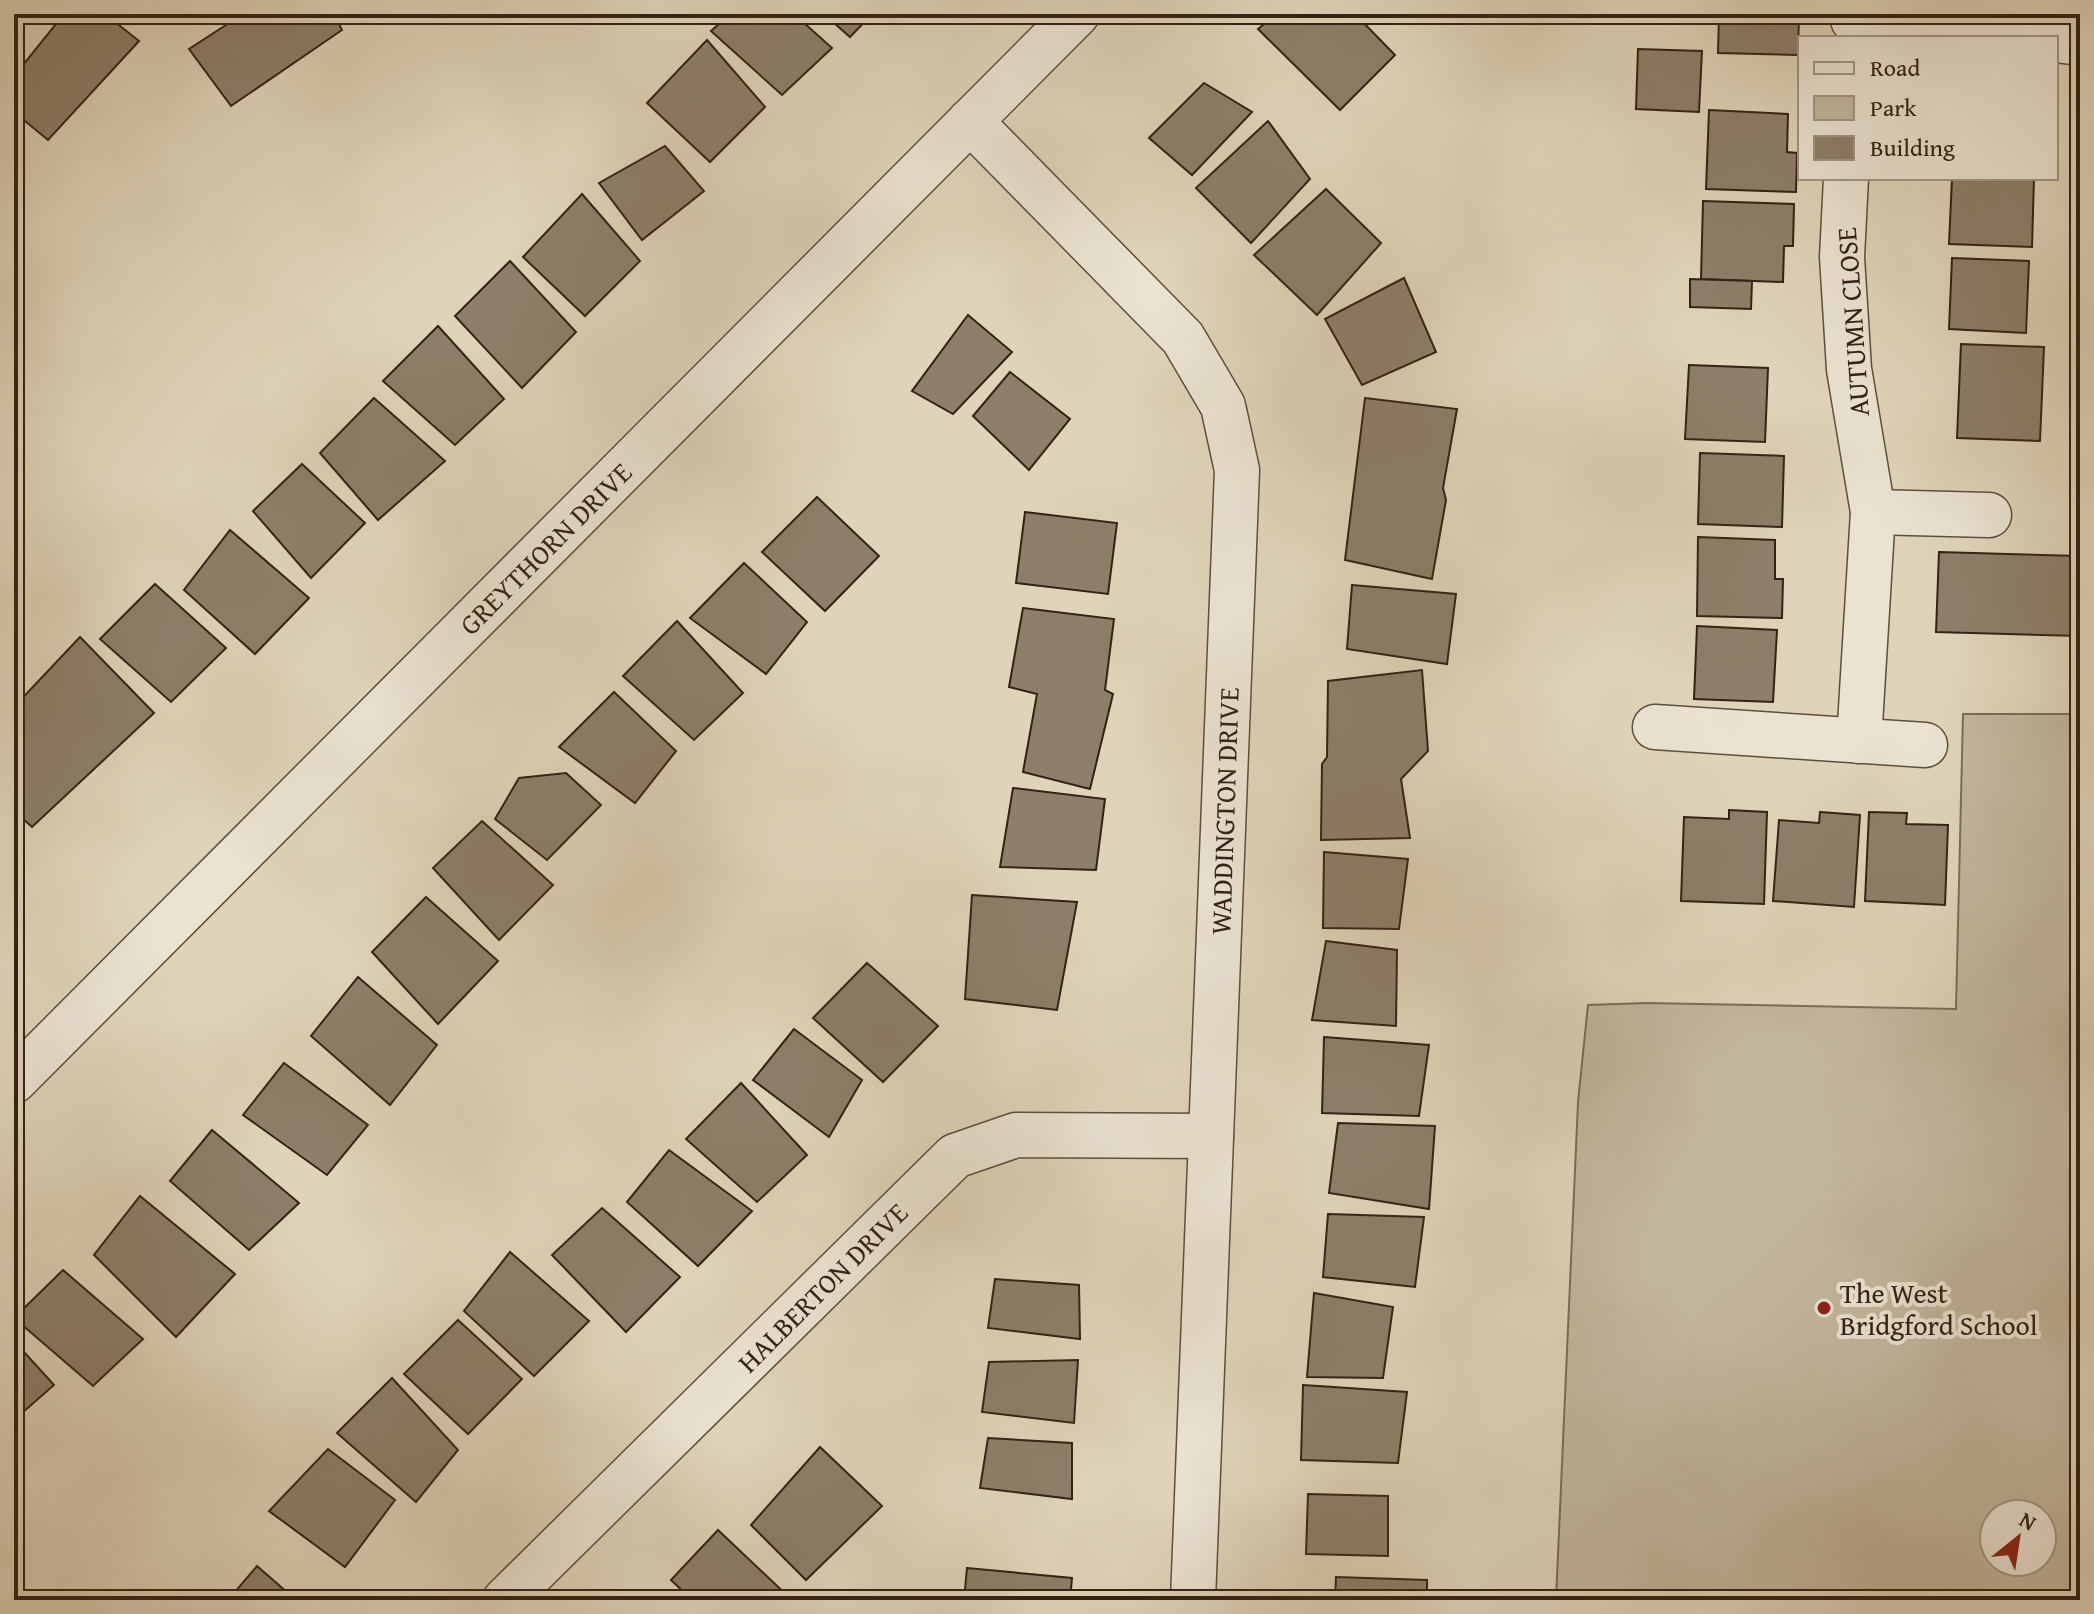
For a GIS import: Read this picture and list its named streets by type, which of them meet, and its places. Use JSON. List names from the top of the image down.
{
  "streets": {
    "street": [
      "AUTUMN CLOSE",
      "GREYTHORN DRIVE",
      "WADDINGTON DRIVE",
      "HALBERTON DRIVE"
    ]
  },
  "crossings": [
    ["GREYTHORN DRIVE", "WADDINGTON DRIVE"],
    ["WADDINGTON DRIVE", "HALBERTON DRIVE"]
  ],
  "places": ["The West Bridgford School"],
  "legend": ["Road", "Park", "Building"],
  "north": "top right"
}
